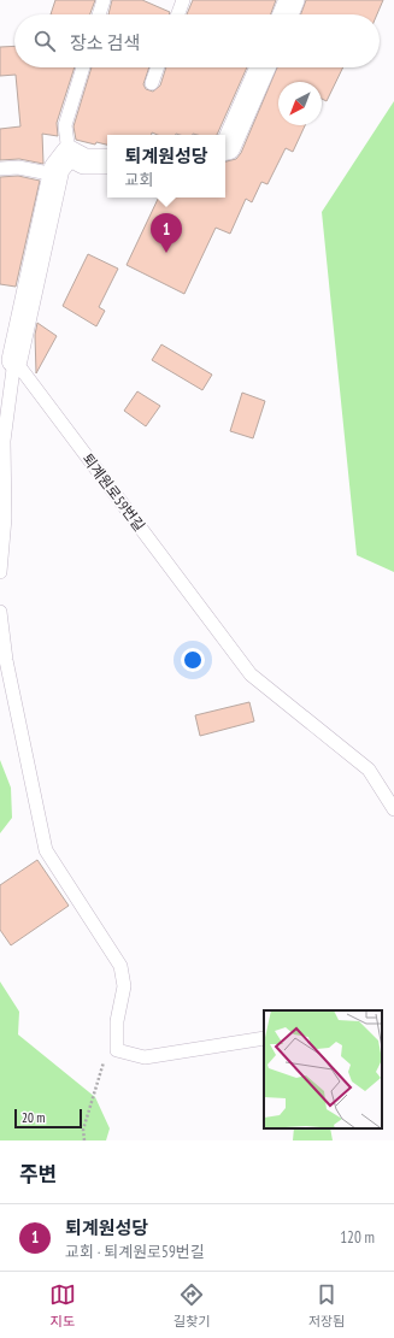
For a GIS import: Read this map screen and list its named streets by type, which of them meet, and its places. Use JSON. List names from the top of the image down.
{
  "streets": {
    "lane": ["퇴계원로59번길"]
  },
  "scale_bar": "20 m",
  "north": "bottom left",
  "page": {
    "search": "장소 검색",
    "popup": ["퇴계원성당", "교회"],
    "pins": "1",
    "scale": "20 m",
    "heading": "주변",
    "list": [
      {
        "mark": "1",
        "name": "퇴계원성당",
        "note": "교회 · 퇴계원로59번길",
        "value": "120 m"
      }
    ],
    "nav": ["지도", "길찾기", "저장됨"]
  }
}
